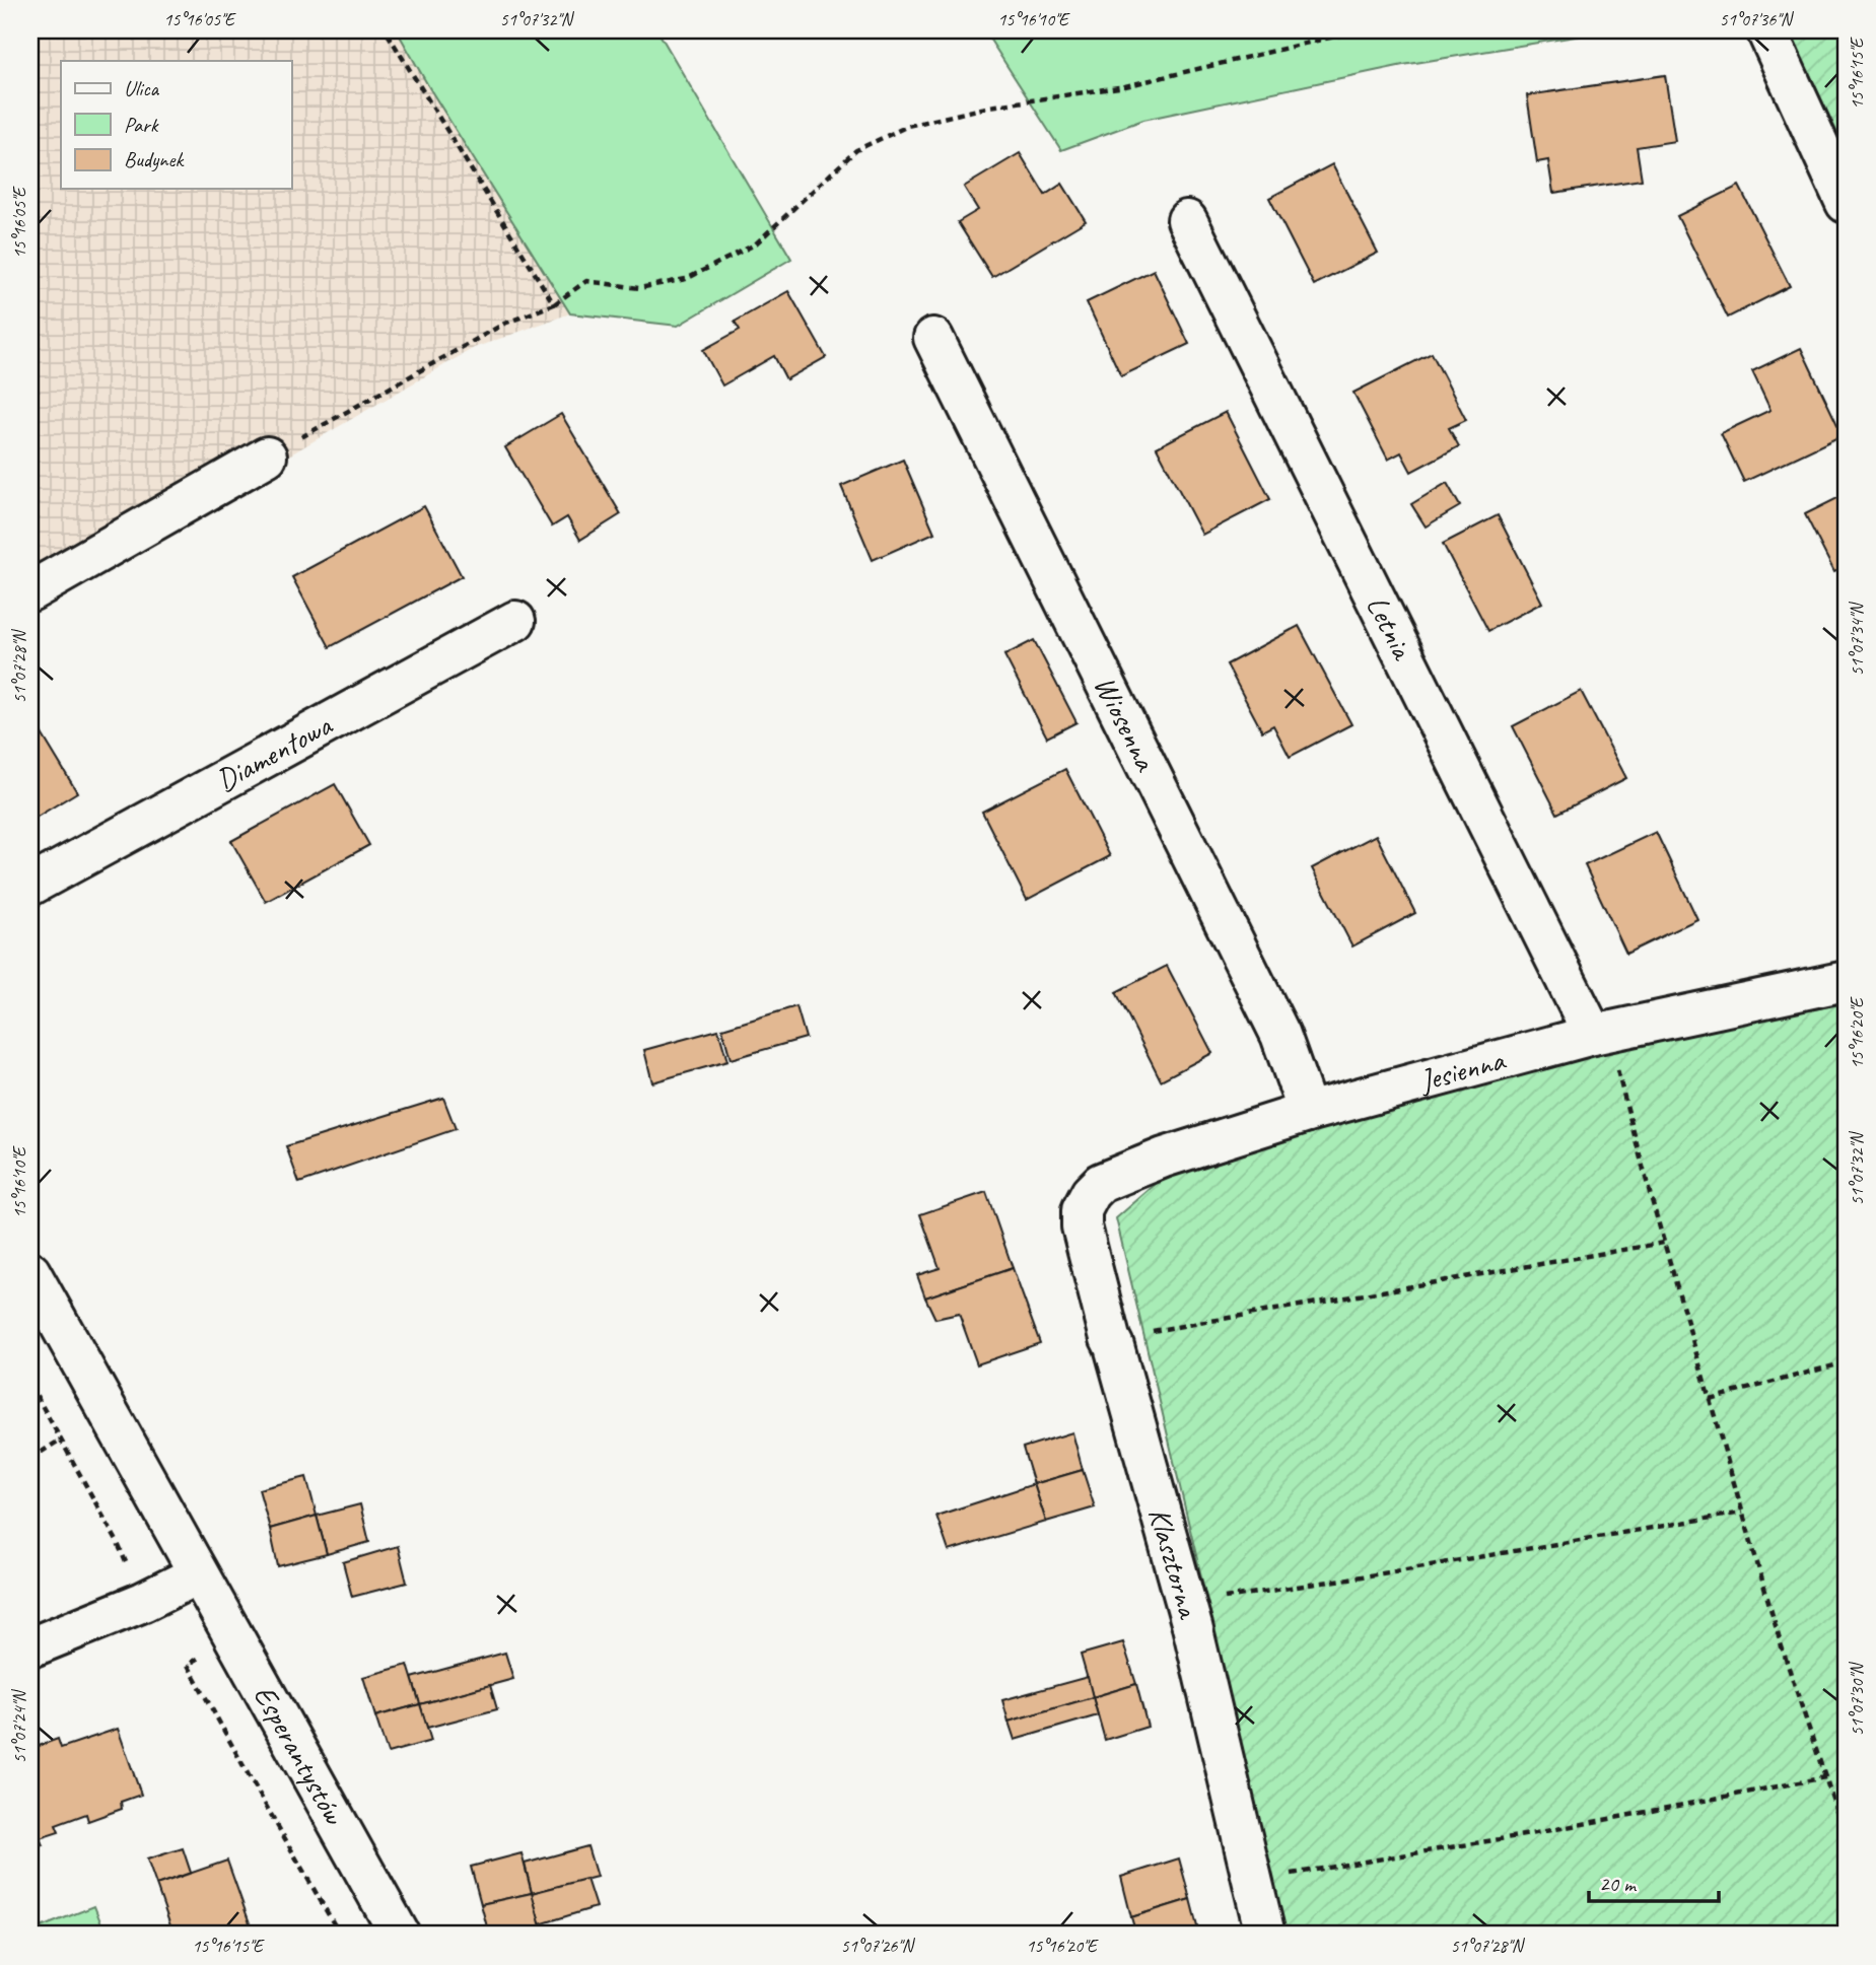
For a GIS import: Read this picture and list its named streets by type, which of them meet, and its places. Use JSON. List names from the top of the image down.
{
  "streets": {
    "street": [
      "Letnia",
      "Wiosenna",
      "Diamentowa",
      "Jesienna",
      "Klasztorna",
      "Esperantystów"
    ]
  },
  "crossings": [
    ["Letnia", "Jesienna"],
    ["Wiosenna", "Jesienna"],
    ["Jesienna", "Klasztorna"]
  ],
  "legend": ["Ulica", "Park", "Budynek"],
  "scale_bar": "20 m",
  "coordinates": [
    "15°16'05\"E",
    "51°07'32\"N",
    "15°16'10\"E",
    "51°07'36\"N",
    "15°16'15\"E",
    "51°07'34\"N",
    "51°07'28\"N",
    "15°16'20\"E",
    "51°07'30\"N",
    "51°07'24\"N",
    "51°07'26\"N"
  ]
}
